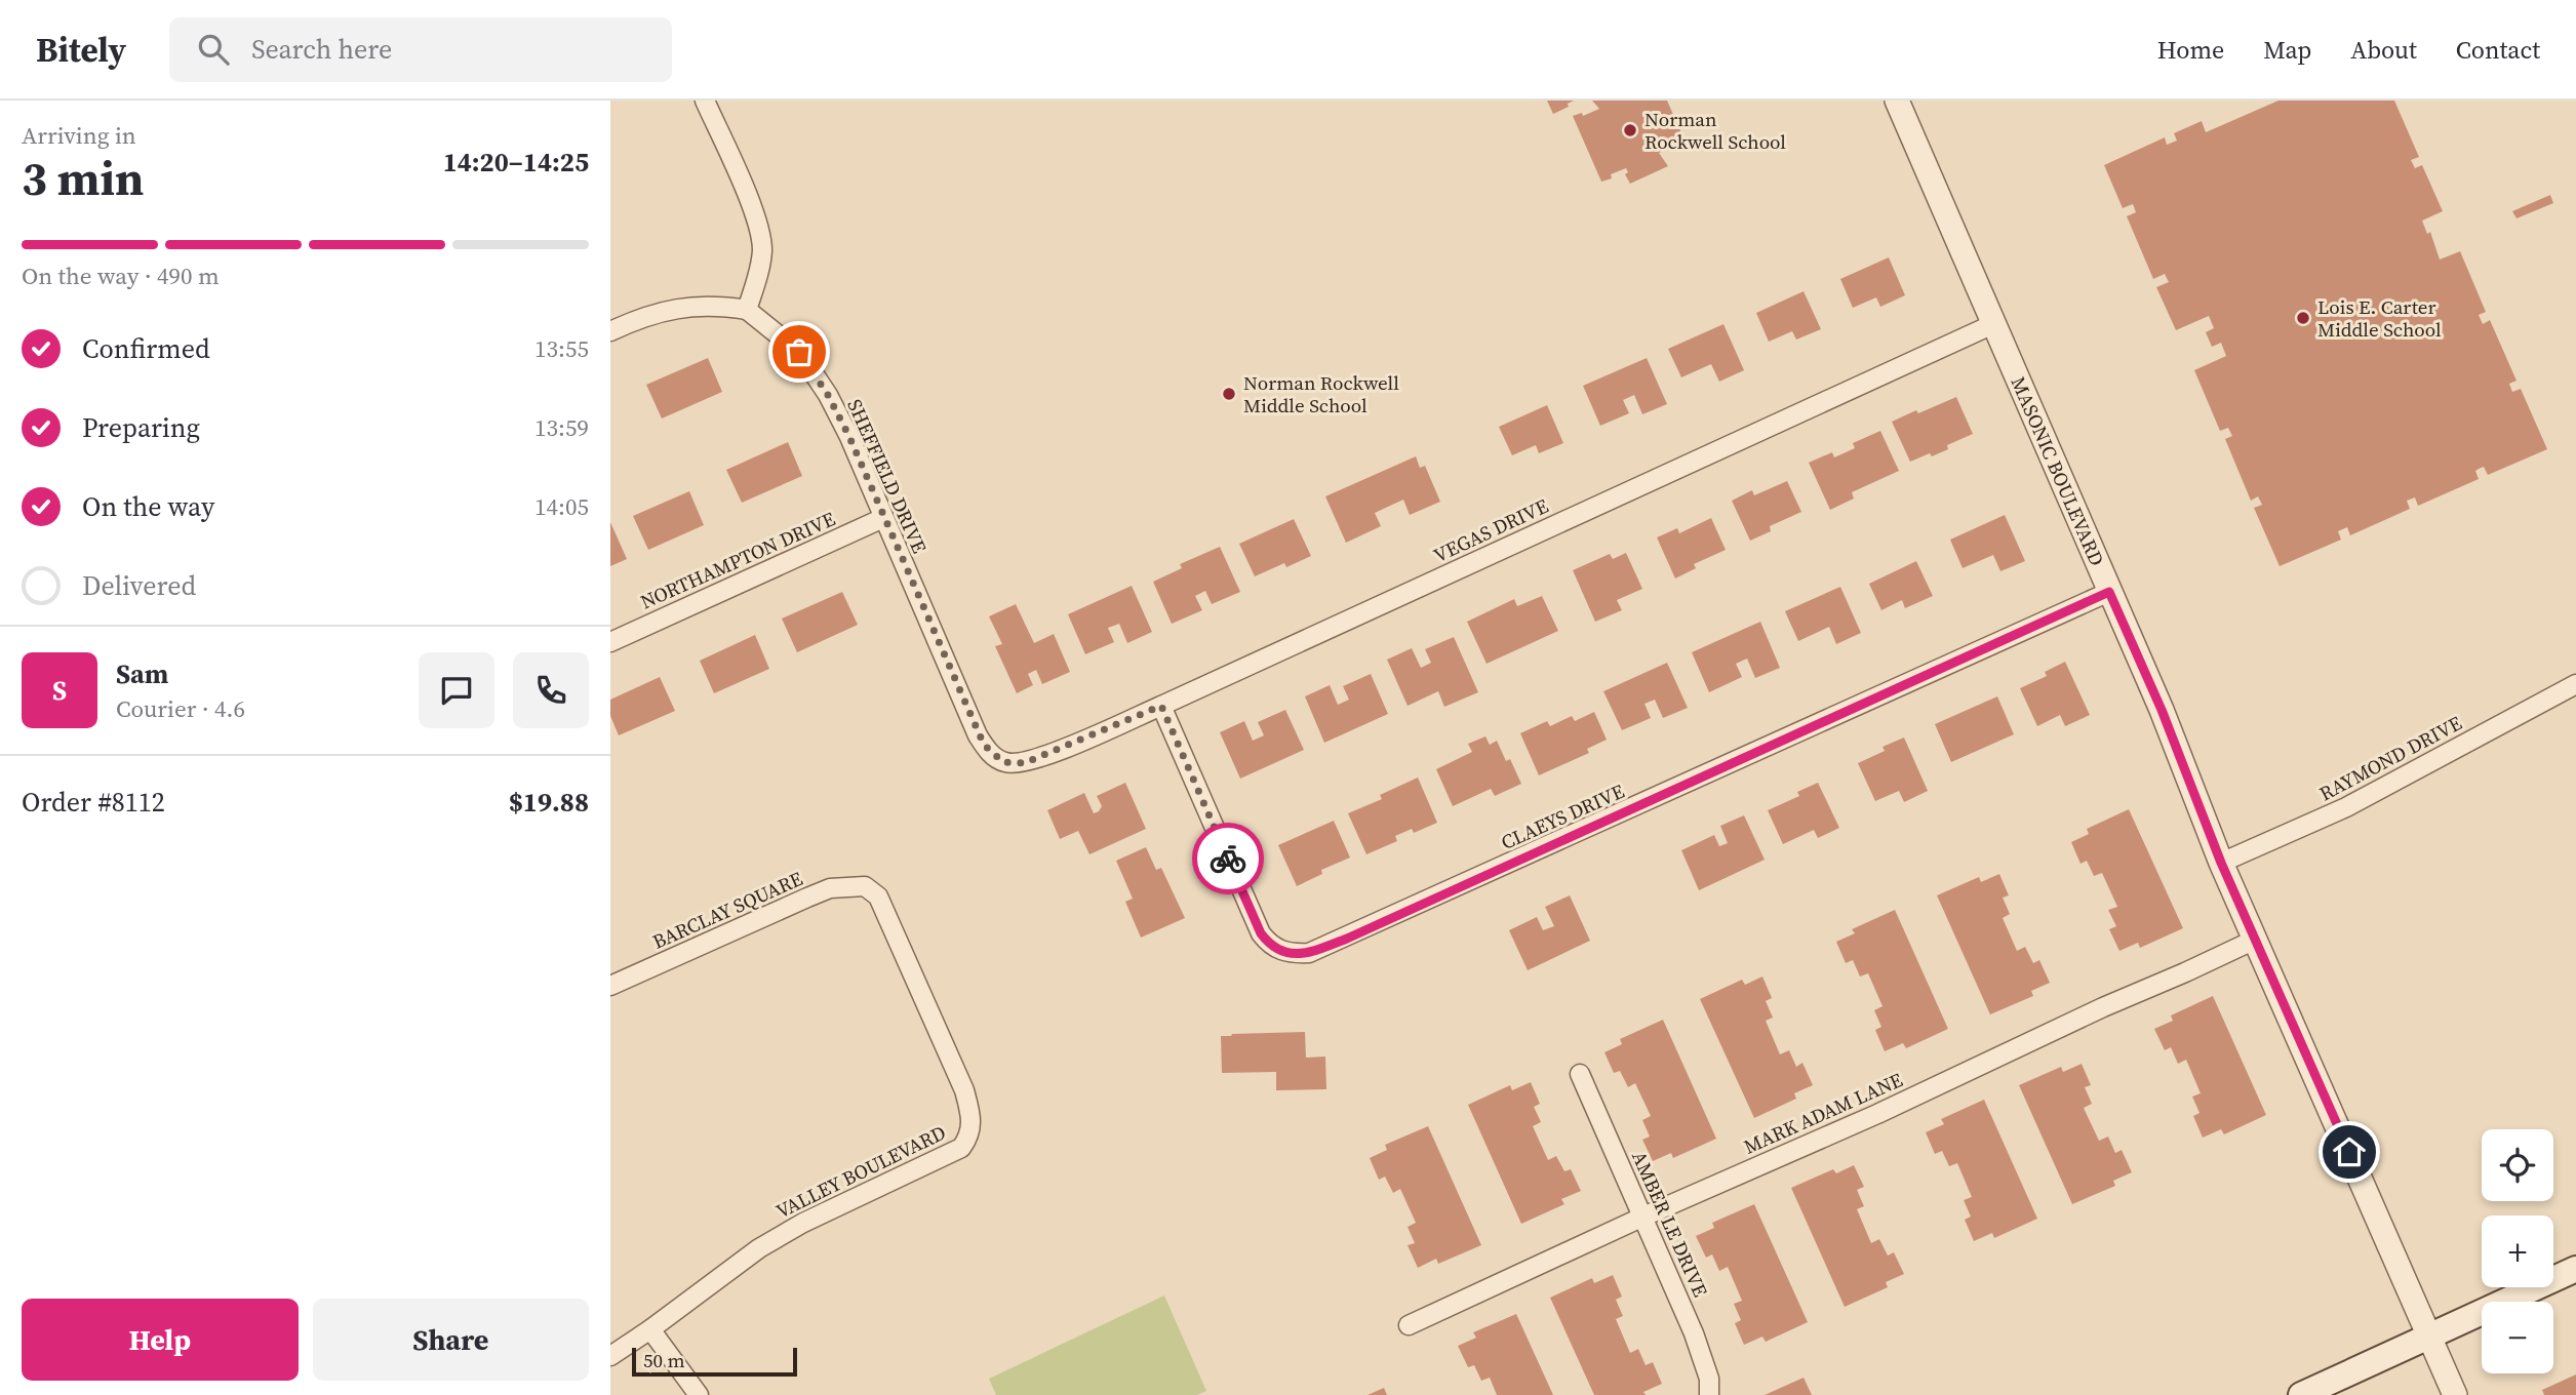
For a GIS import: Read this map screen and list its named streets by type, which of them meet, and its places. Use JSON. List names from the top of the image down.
{
  "streets": {
    "street": [
      "MASONIC BOULEVARD",
      "SHEFFIELD DRIVE",
      "VEGAS DRIVE",
      "NORTHAMPTON DRIVE",
      "RAYMOND DRIVE",
      "CLAEYS DRIVE",
      "BARCLAY SQUARE",
      "MARK ADAM LANE",
      "VALLEY BOULEVARD",
      "AMBER LE DRIVE"
    ]
  },
  "crossings": [
    ["MASONIC BOULEVARD", "VEGAS DRIVE"],
    ["MASONIC BOULEVARD", "RAYMOND DRIVE"],
    ["MASONIC BOULEVARD", "CLAEYS DRIVE"],
    ["MASONIC BOULEVARD", "MARK ADAM LANE"],
    ["SHEFFIELD DRIVE", "VEGAS DRIVE"],
    ["SHEFFIELD DRIVE", "NORTHAMPTON DRIVE"],
    ["VEGAS DRIVE", "CLAEYS DRIVE"],
    ["BARCLAY SQUARE", "VALLEY BOULEVARD"],
    ["MARK ADAM LANE", "AMBER LE DRIVE"]
  ],
  "places": ["Norman Rockwell School", "Lois E. Carter Middle School", "Norman Rockwell Middle School"],
  "scale_bar": "50 m",
  "page": {
    "header": "Bitely",
    "search": "Search here",
    "nav": [
      "Home",
      "Map",
      "About",
      "Contact"
    ],
    "heading": ["3 min", "Arriving in", "14:20–14:25"],
    "panel": [
      "Sam",
      "Courier · 4.6",
      "Order #8112",
      "$19.88"
    ],
    "bar": "On the way · 490 m",
    "list": [
      ["Confirmed", "13:55"],
      ["Preparing", "13:59"],
      ["On the way", "14:05"],
      "Delivered"
    ],
    "round": "S",
    "map_buttons": ["+", "−"],
    "buttons": ["Help", "Share"],
    "scale": "50 m"
  }
}
